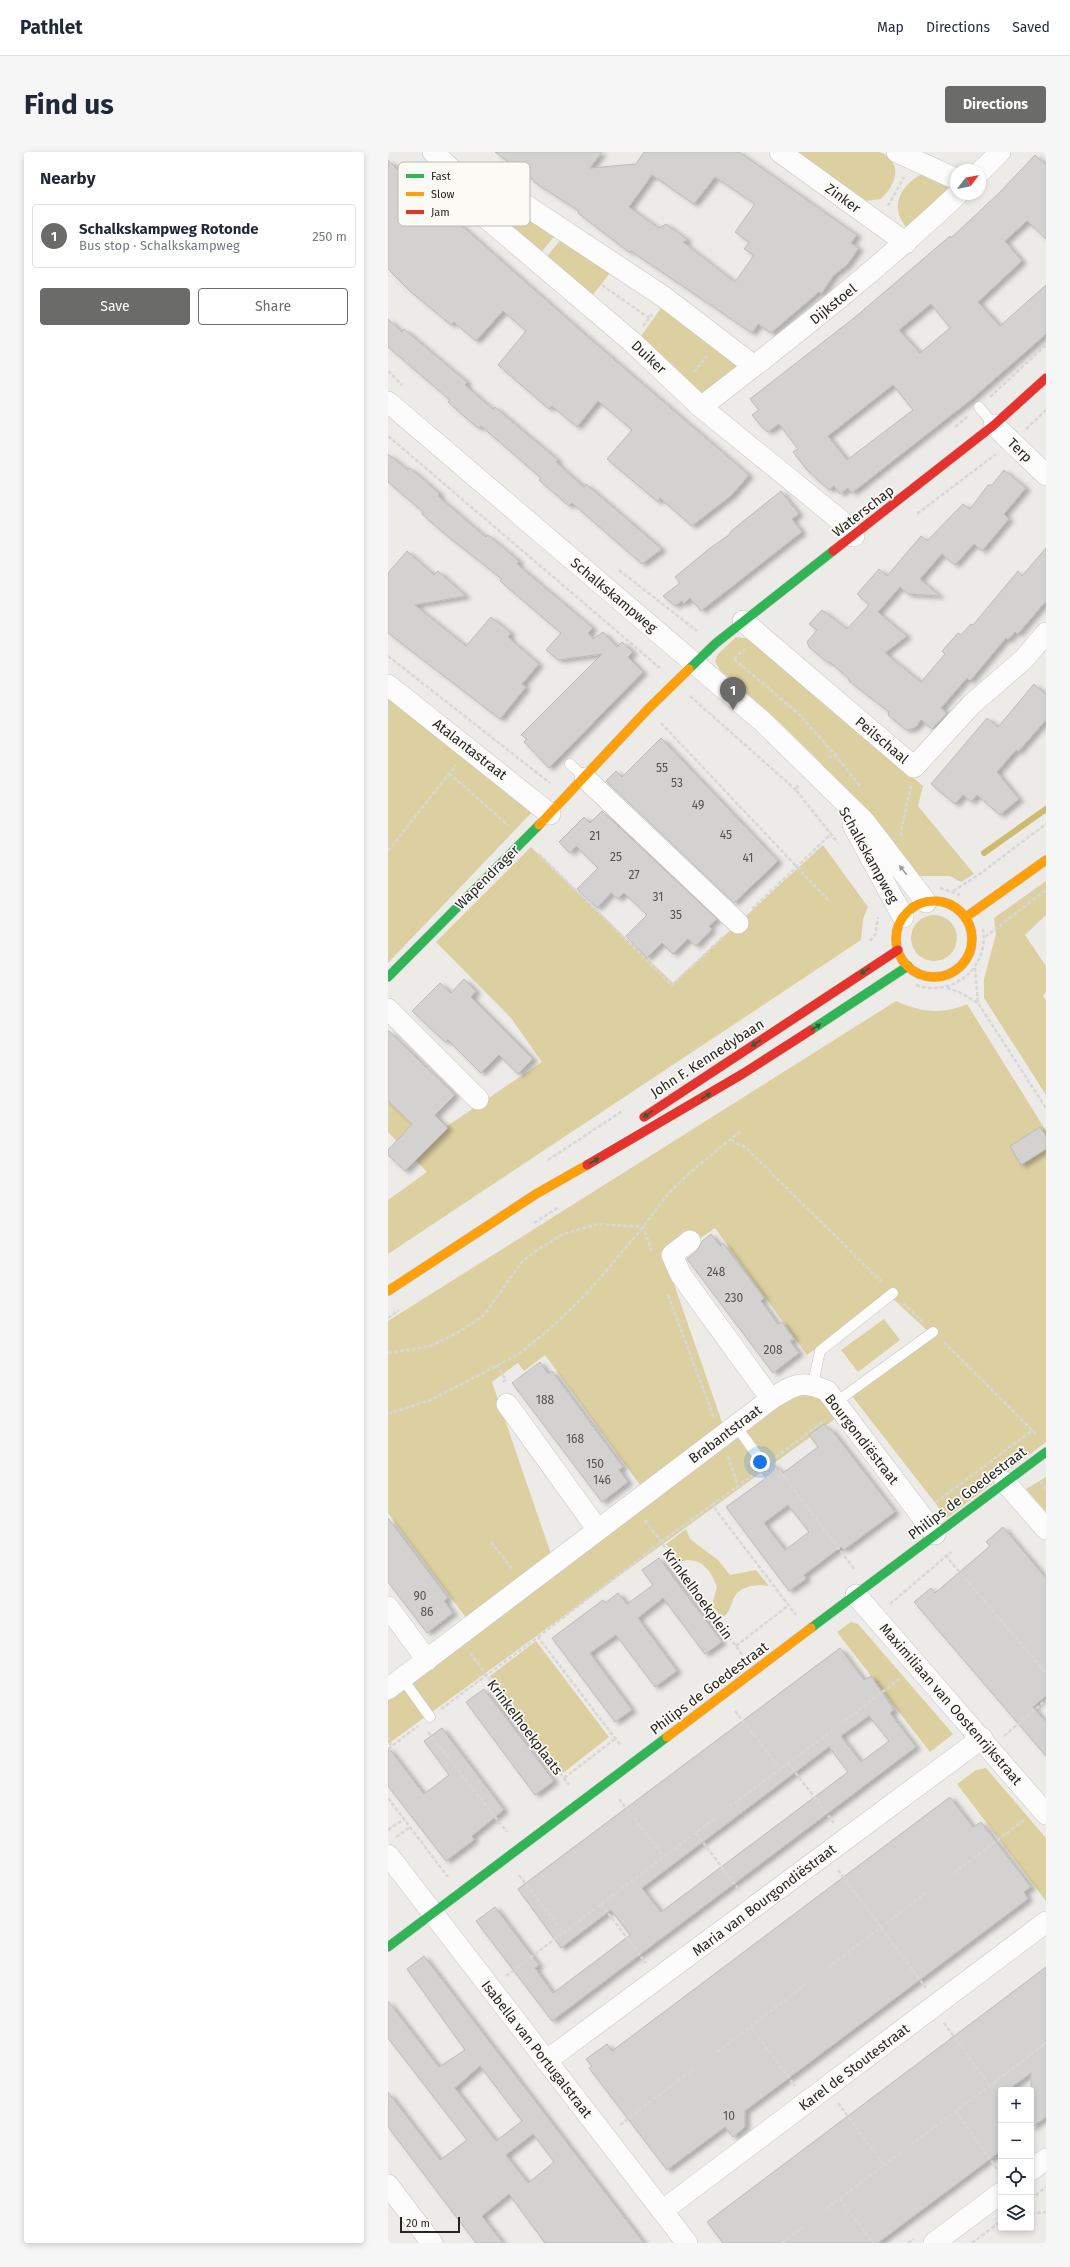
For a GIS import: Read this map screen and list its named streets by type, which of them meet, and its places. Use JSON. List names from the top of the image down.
{
  "streets": {
    "street": [
      "Zinker",
      "Dijkstoel",
      "Duiker",
      "Terp",
      "Waterschap",
      "Schalkskampweg",
      "Peilschaal",
      "Atalantastraat",
      "Wapendrager",
      "John F. Kennedybaan",
      "Brabantstraat",
      "Bourgondiëstraat",
      "Philips de Goedestraat",
      "Maximiliaan van Oostenrijkstraat",
      "Maria van Bourgondiëstraat",
      "Isabella van Portugalstraat",
      "Karel de Stoutestraat"
    ],
    "path": ["Krinkelhoekplein", "Krinkelhoekplaats"]
  },
  "crossings": [
    ["Zinker", "Dijkstoel"],
    ["Dijkstoel", "Duiker"],
    ["Duiker", "Waterschap"],
    ["Terp", "Waterschap"],
    ["Waterschap", "Schalkskampweg"],
    ["Waterschap", "Peilschaal"],
    ["Waterschap", "Wapendrager"],
    ["Schalkskampweg", "Wapendrager"],
    ["Schalkskampweg", "John F. Kennedybaan"],
    ["Atalantastraat", "Wapendrager"],
    ["Brabantstraat", "Bourgondiëstraat"],
    ["Brabantstraat", "Krinkelhoekplein"],
    ["Brabantstraat", "Krinkelhoekplaats"],
    ["Bourgondiëstraat", "Philips de Goedestraat"],
    ["Philips de Goedestraat", "Krinkelhoekplein"],
    ["Philips de Goedestraat", "Maximiliaan van Oostenrijkstraat"],
    ["Philips de Goedestraat", "Krinkelhoekplaats"],
    ["Philips de Goedestraat", "Isabella van Portugalstraat"],
    ["Krinkelhoekplein", "Krinkelhoekplaats"],
    ["Maximiliaan van Oostenrijkstraat", "Maria van Bourgondiëstraat"],
    ["Maria van Bourgondiëstraat", "Isabella van Portugalstraat"],
    ["Isabella van Portugalstraat", "Karel de Stoutestraat"]
  ],
  "house_numbers": [
    "55",
    "53",
    "49",
    "45",
    "21",
    "25",
    "41",
    "27",
    "31",
    "35",
    "248",
    "230",
    "208",
    "188",
    "168",
    "150",
    "146",
    "90",
    "86",
    "10"
  ],
  "legend": ["Fast", "Slow", "Jam"],
  "scale_bar": "20 m",
  "north": "top right",
  "page": {
    "header": "Pathlet",
    "nav": ["Map", "Directions", "Saved"],
    "buttons": [
      "Directions",
      ["Save", "Share"]
    ],
    "title": "Find us",
    "heading": "Nearby",
    "list": [
      {
        "mark": "1",
        "name": "Schalkskampweg Rotonde",
        "note": "Bus stop · Schalkskampweg",
        "value": "250 m"
      }
    ],
    "pins": "1",
    "map_buttons": ["+", "−"],
    "scale": "20 m"
  }
}
